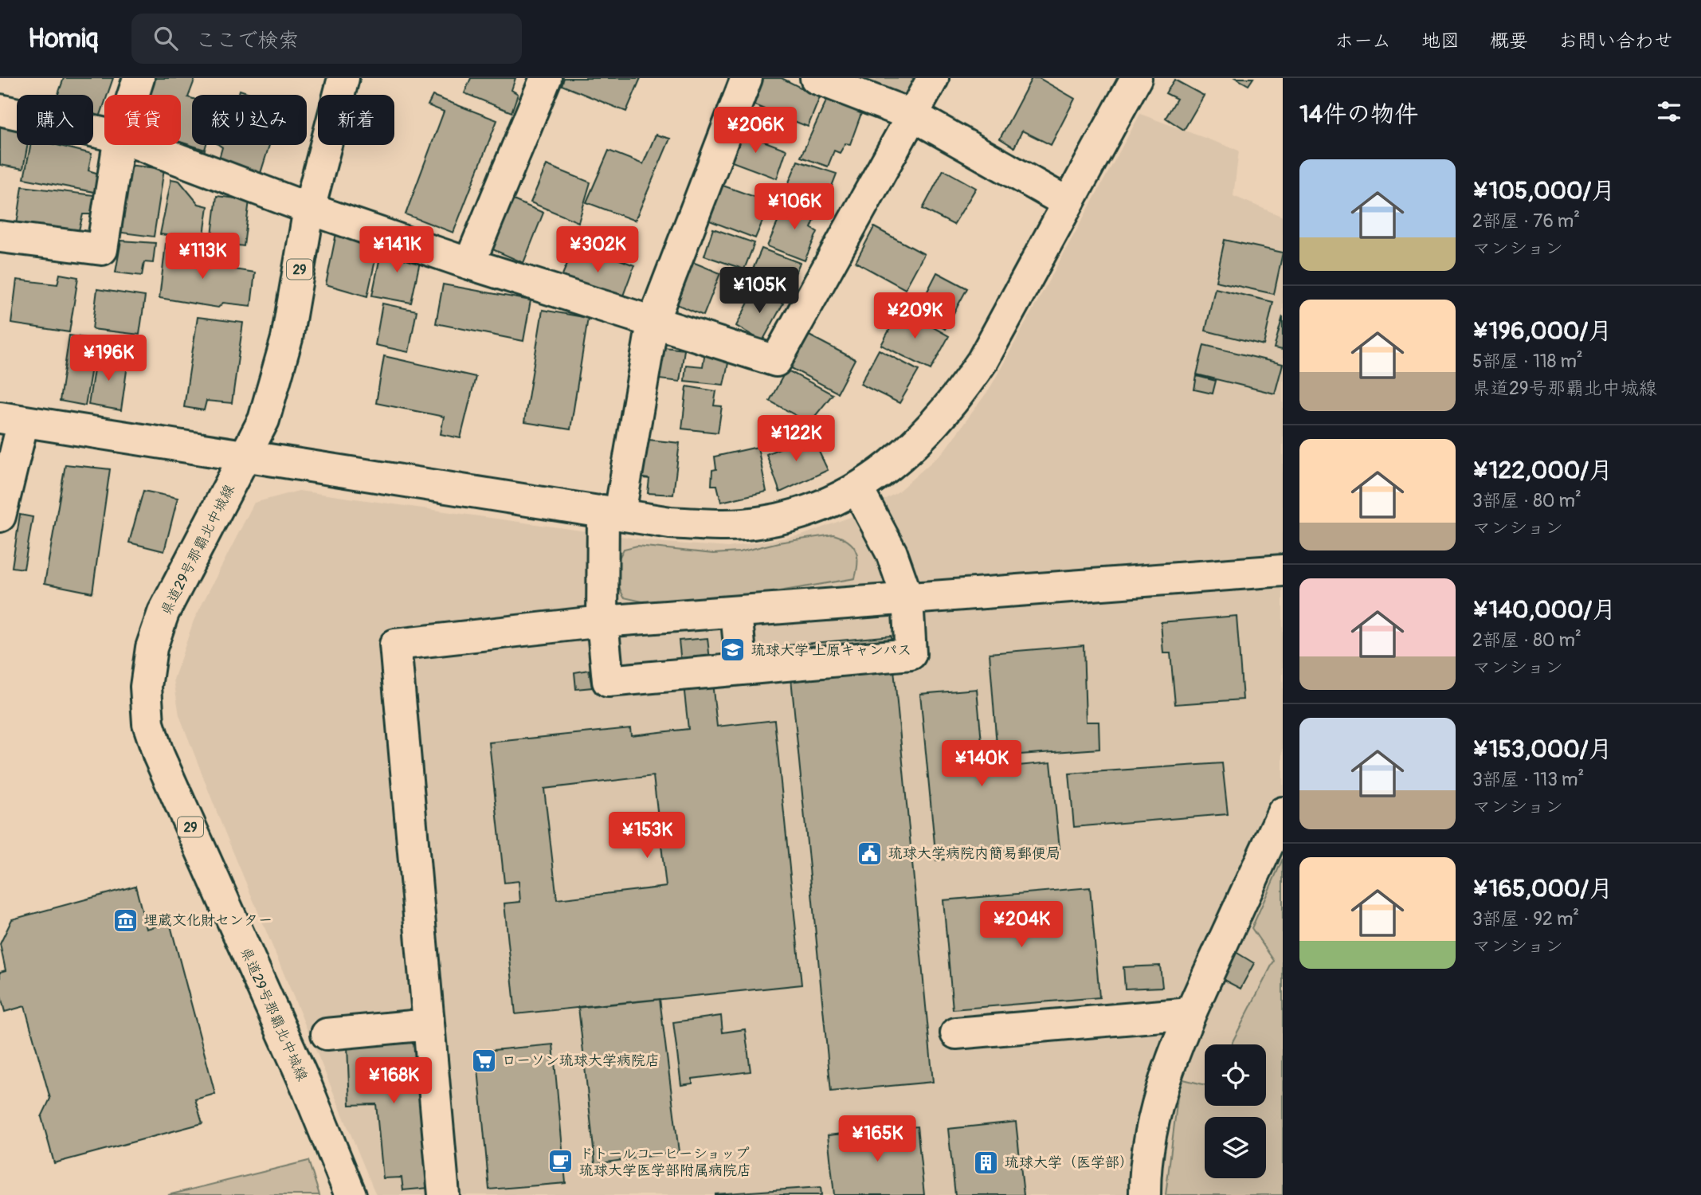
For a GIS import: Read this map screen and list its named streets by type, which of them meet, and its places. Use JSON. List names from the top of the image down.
{
  "streets": {
    "street": ["29", "県道29号那覇北中城線"]
  },
  "places": {
    "school or university": ["琉球大学 上原キャンパス"],
    "public building": ["琉球大学病院内簡易郵便局"],
    "museum": ["埋蔵文化財センター"],
    "supermarket": ["ローソン琉球大学病院店"],
    "cafe": ["ドトールコーヒーショップ 琉球大学医学部附属病院店"],
    "building": ["琉球大学（医学部）"]
  },
  "page": {
    "header": "Homiq",
    "search": "ここで検索",
    "nav": [
      "ホーム",
      "地図",
      "概要",
      "お問い合わせ"
    ],
    "heading": "14件の物件",
    "chip": [
      "購入",
      "賃貸",
      "絞り込み",
      "新着"
    ],
    "price": [
      "¥206K",
      "¥106K",
      "¥141K",
      "¥302K",
      "¥113K",
      "¥105K",
      "¥209K",
      "¥196K",
      "¥122K",
      "¥140K",
      "¥153K",
      "¥204K",
      "¥168K",
      "¥165K"
    ],
    "list": [
      {
        "name": "¥105,000/月",
        "note": "2部屋 · 76 m² · マンション"
      },
      {
        "name": "¥196,000/月",
        "note": "5部屋 · 118 m² · 県道29号那覇北中城線"
      },
      {
        "name": "¥122,000/月",
        "note": "3部屋 · 80 m² · マンション"
      },
      {
        "name": "¥140,000/月",
        "note": "2部屋 · 80 m² · マンション"
      },
      {
        "name": "¥153,000/月",
        "note": "3部屋 · 113 m² · マンション"
      },
      {
        "name": "¥165,000/月",
        "note": "3部屋 · 92 m² · マンション"
      }
    ]
  }
}
